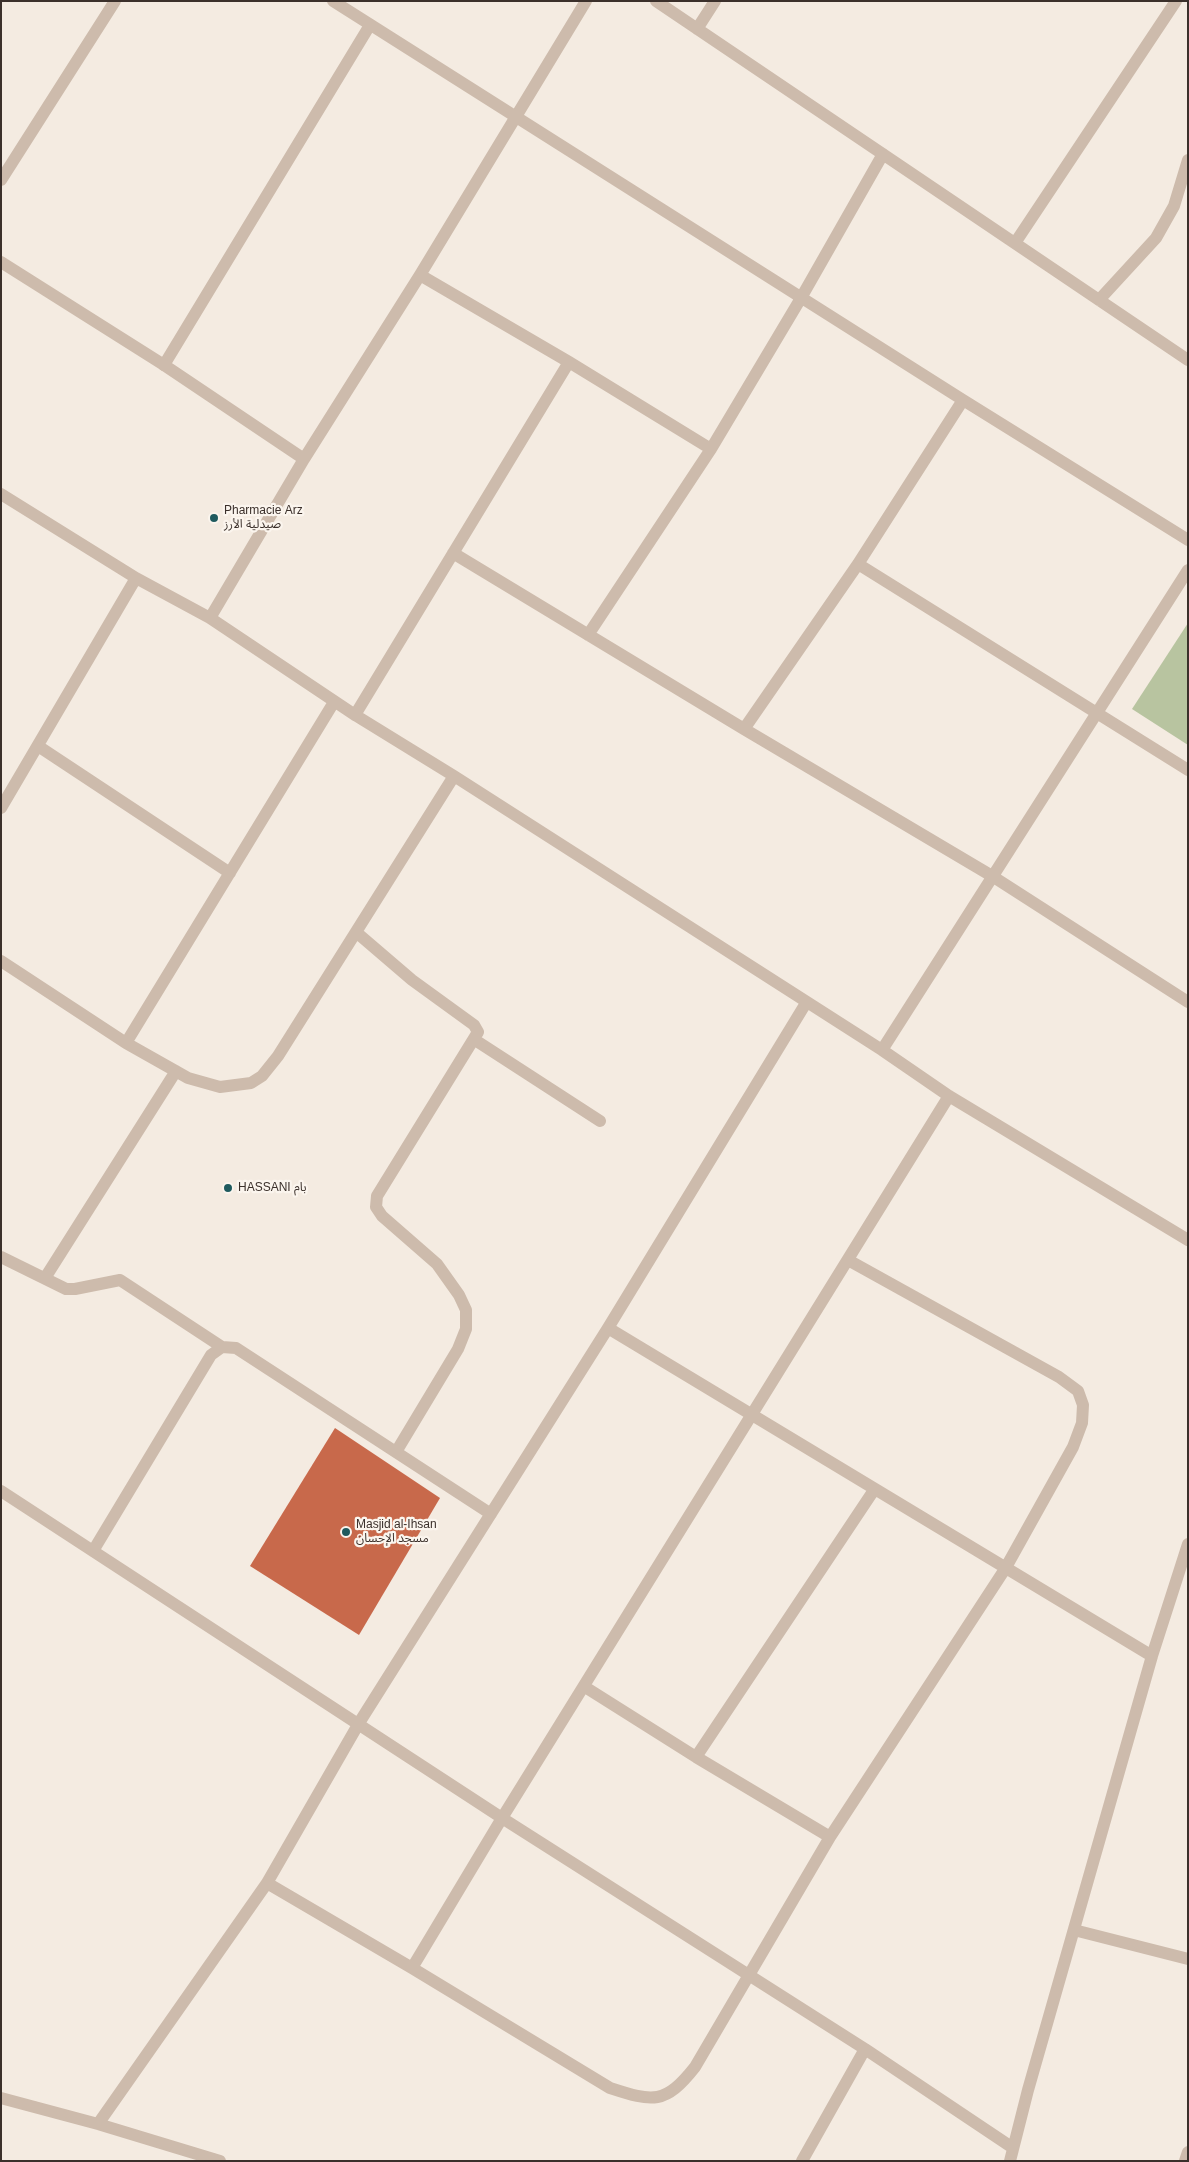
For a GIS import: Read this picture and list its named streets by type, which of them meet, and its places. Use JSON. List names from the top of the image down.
{
  "places": ["Pharmacie Arz صيدلية الأرز", "HASSANI بام", "Masjid al-Ihsan مسجد الإحسان"]
}
